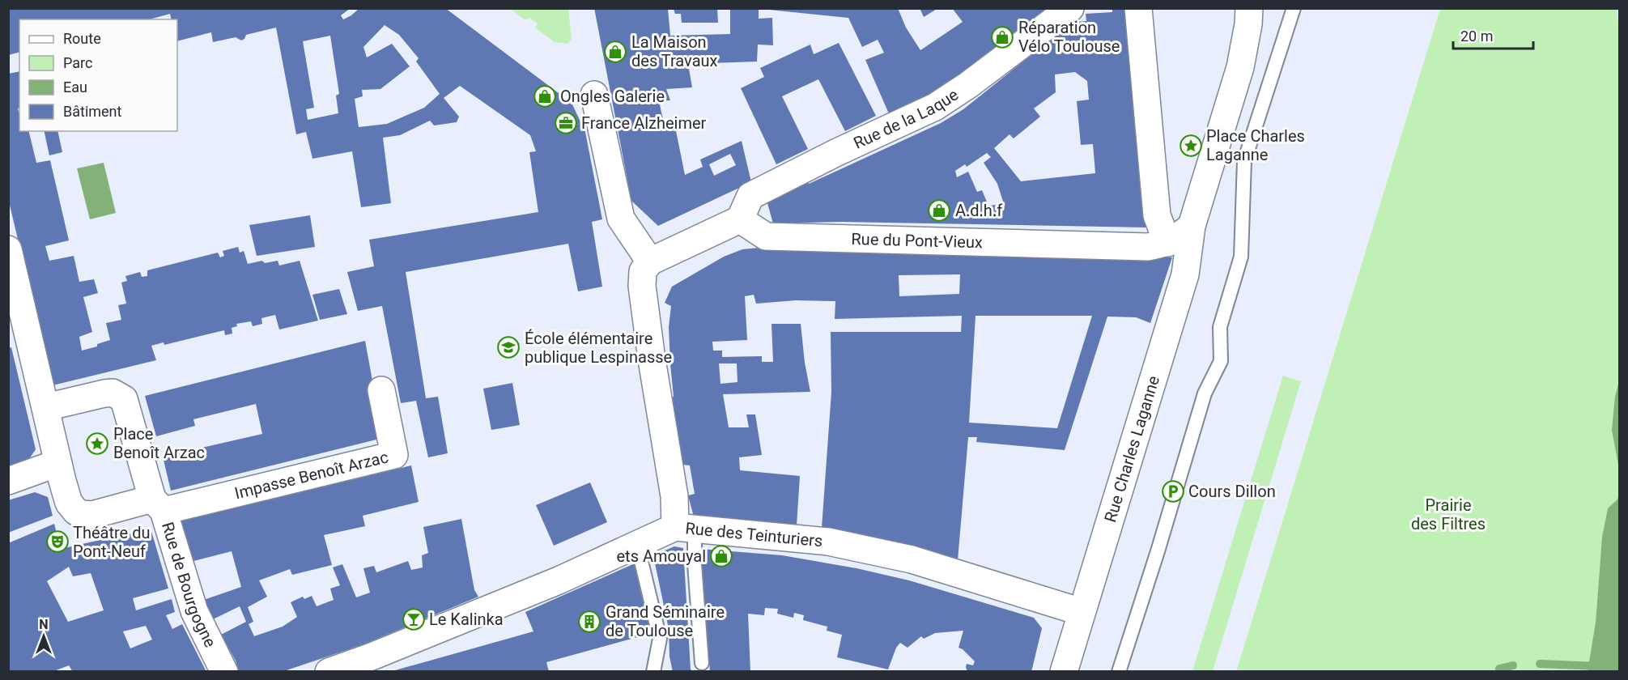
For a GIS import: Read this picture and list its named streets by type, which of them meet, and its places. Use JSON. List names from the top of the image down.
{
  "streets": {
    "street": [
      "Rue de la Laque",
      "Rue du Pont-Vieux",
      "Rue Charles Laganne",
      "Impasse Benoît Arzac",
      "Rue des Teinturiers",
      "Rue de Bourgogne"
    ]
  },
  "crossings": [
    ["Rue de la Laque", "Rue du Pont-Vieux"],
    ["Rue du Pont-Vieux", "Rue Charles Laganne"],
    ["Rue Charles Laganne", "Rue des Teinturiers"],
    ["Impasse Benoît Arzac", "Rue de Bourgogne"]
  ],
  "parks": ["Prairie des Filtres"],
  "places": {
    "shop": [
      "Réparation Vélo Toulouse",
      "La Maison des Travaux",
      "Ongles Galerie",
      "A.d.h.f",
      "ets Amouyal"
    ],
    "office": ["France Alzheimer"],
    "place": ["Place Charles Laganne", "Place Benoît Arzac"],
    "school or university": ["École élémentaire publique Lespinasse"],
    "parking": ["Cours Dillon"],
    "theatre": ["Théâtre du Pont-Neuf"],
    "bar": ["Le Kalinka"],
    "building": ["Grand Séminaire de Toulouse"]
  },
  "legend": [
    "Route",
    "Parc",
    "Eau",
    "Bâtiment"
  ],
  "scale_bar": "20 m",
  "north": "top"
}
